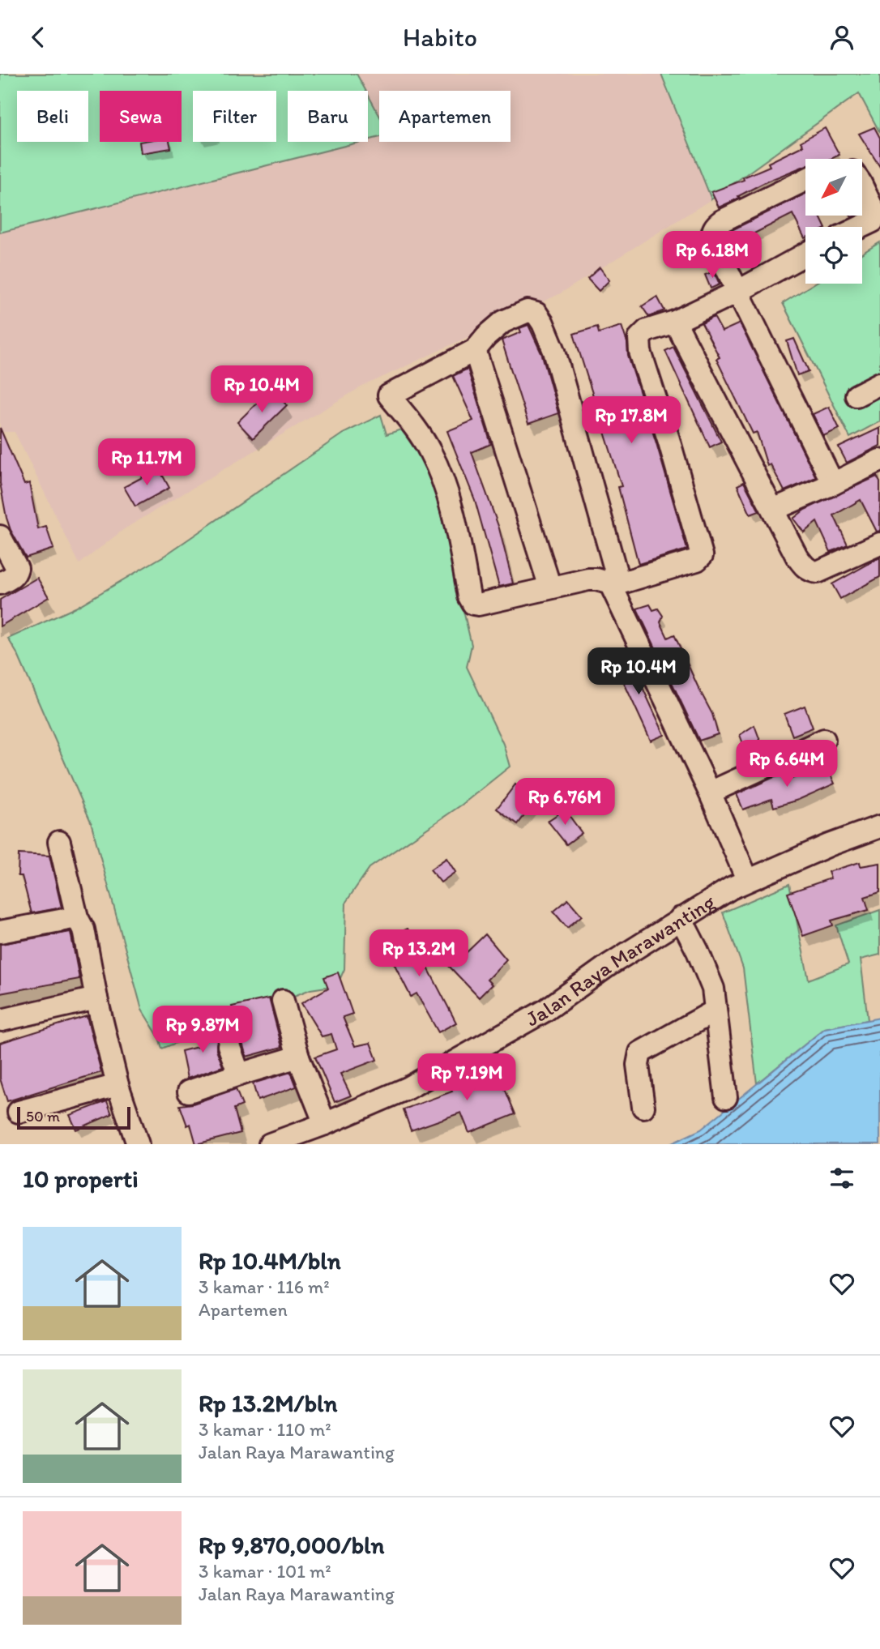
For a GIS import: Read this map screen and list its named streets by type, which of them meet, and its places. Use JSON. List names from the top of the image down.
{
  "streets": {
    "street": ["Jalan Raya Marawanting"]
  },
  "scale_bar": "50 m",
  "north": "bottom left",
  "page": {
    "header": "Habito",
    "chip": [
      "Beli",
      "Sewa",
      "Filter",
      "Baru",
      "Apartemen"
    ],
    "price": [
      "Rp 6.18M",
      "Rp 10.4M",
      "Rp 17.8M",
      "Rp 11.7M",
      "Rp 10.4M",
      "Rp 6.64M",
      "Rp 6.76M",
      "Rp 13.2M",
      "Rp 9.87M",
      "Rp 7.19M"
    ],
    "scale": "50 m",
    "heading": "10 properti",
    "list": [
      {
        "name": "Rp 10.4M/bln",
        "note": "3 kamar · 116 m² · Apartemen"
      },
      {
        "name": "Rp 13.2M/bln",
        "note": "3 kamar · 110 m² · Jalan Raya Marawanting"
      },
      {
        "name": "Rp 9,870,000/bln",
        "note": "3 kamar · 101 m² · Jalan Raya Marawanting"
      }
    ]
  }
}
